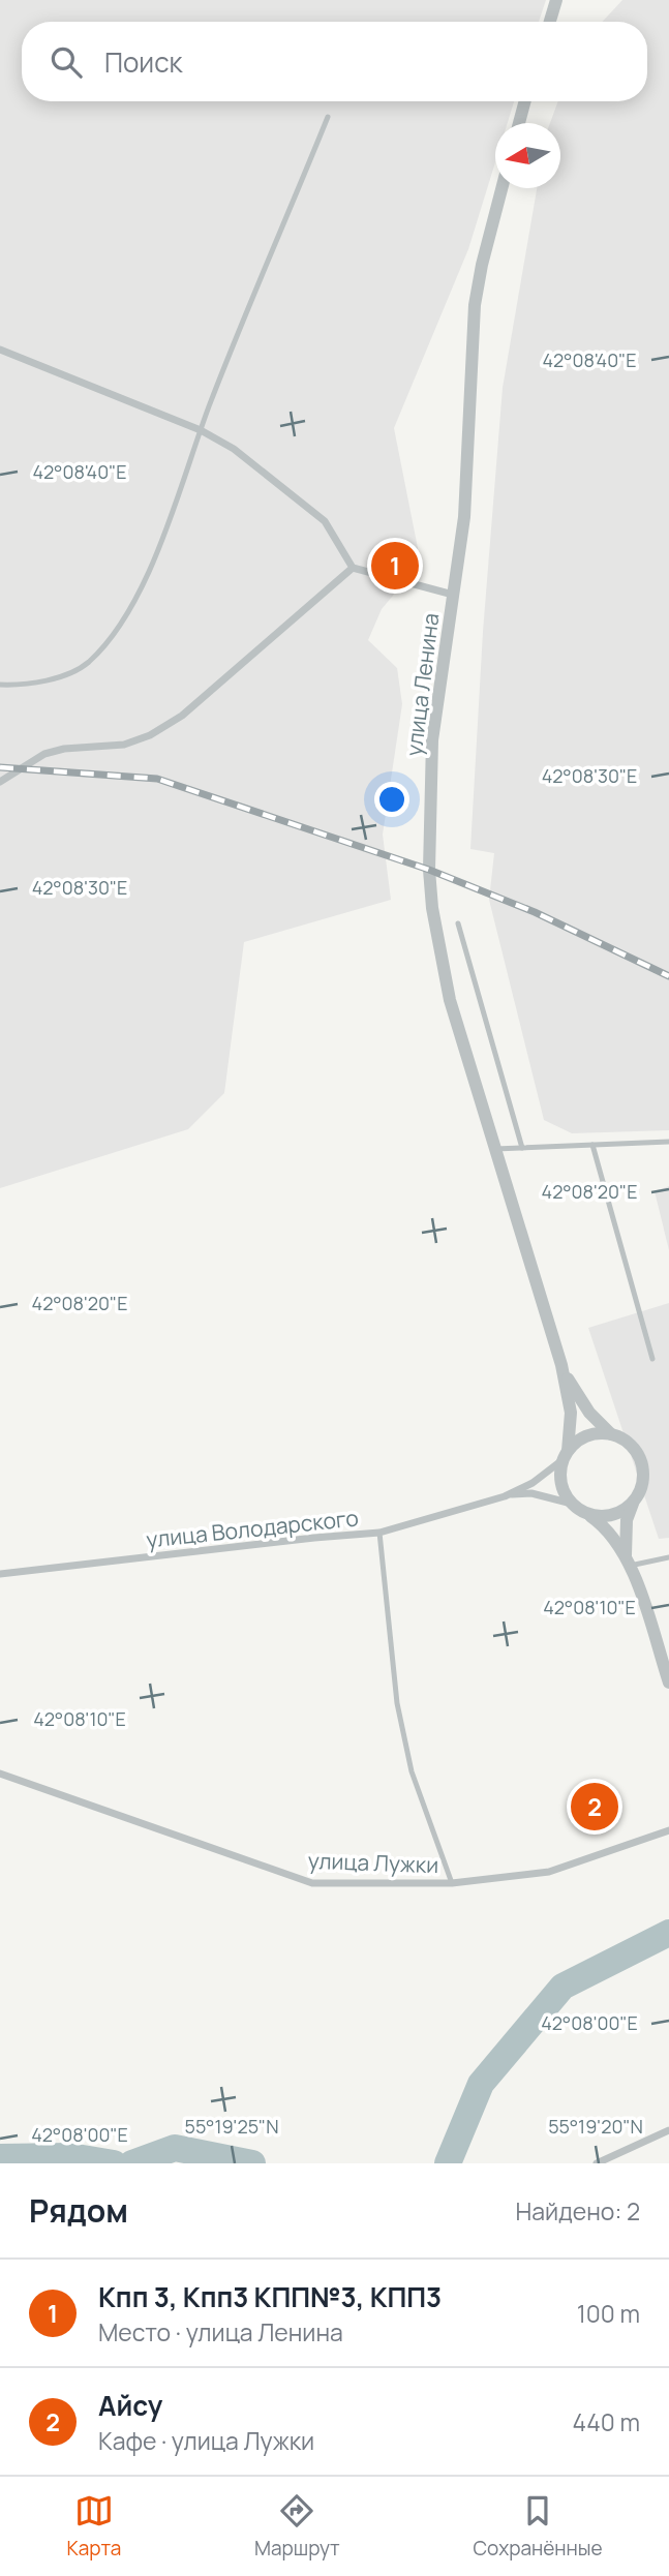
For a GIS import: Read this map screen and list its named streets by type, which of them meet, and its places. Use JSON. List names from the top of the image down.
{
  "streets": {
    "street": ["улица Ленина", "улица Володарского", "улица Лужки"]
  },
  "north": "left",
  "page": {
    "search": "Поиск",
    "pins": ["1", "2"],
    "heading": ["Рядом", "Найдено: 2"],
    "list": [
      {
        "mark": "1",
        "name": "Кпп 3, Кпп3 КПП№3, КПП3",
        "note": "Место · улица Ленина",
        "value": "100 m"
      },
      {
        "mark": "2",
        "name": "Айсу",
        "note": "Кафе · улица Лужки",
        "value": "440 m"
      }
    ],
    "nav": ["Карта", "Маршрут", "Сохранённые"]
  },
  "coordinates": [
    "42°08'40\"E",
    "42°08'30\"E",
    "42°08'20\"E",
    "42°08'10\"E",
    "42°08'00\"E",
    "55°19'25\"N",
    "55°19'20\"N"
  ]
}
